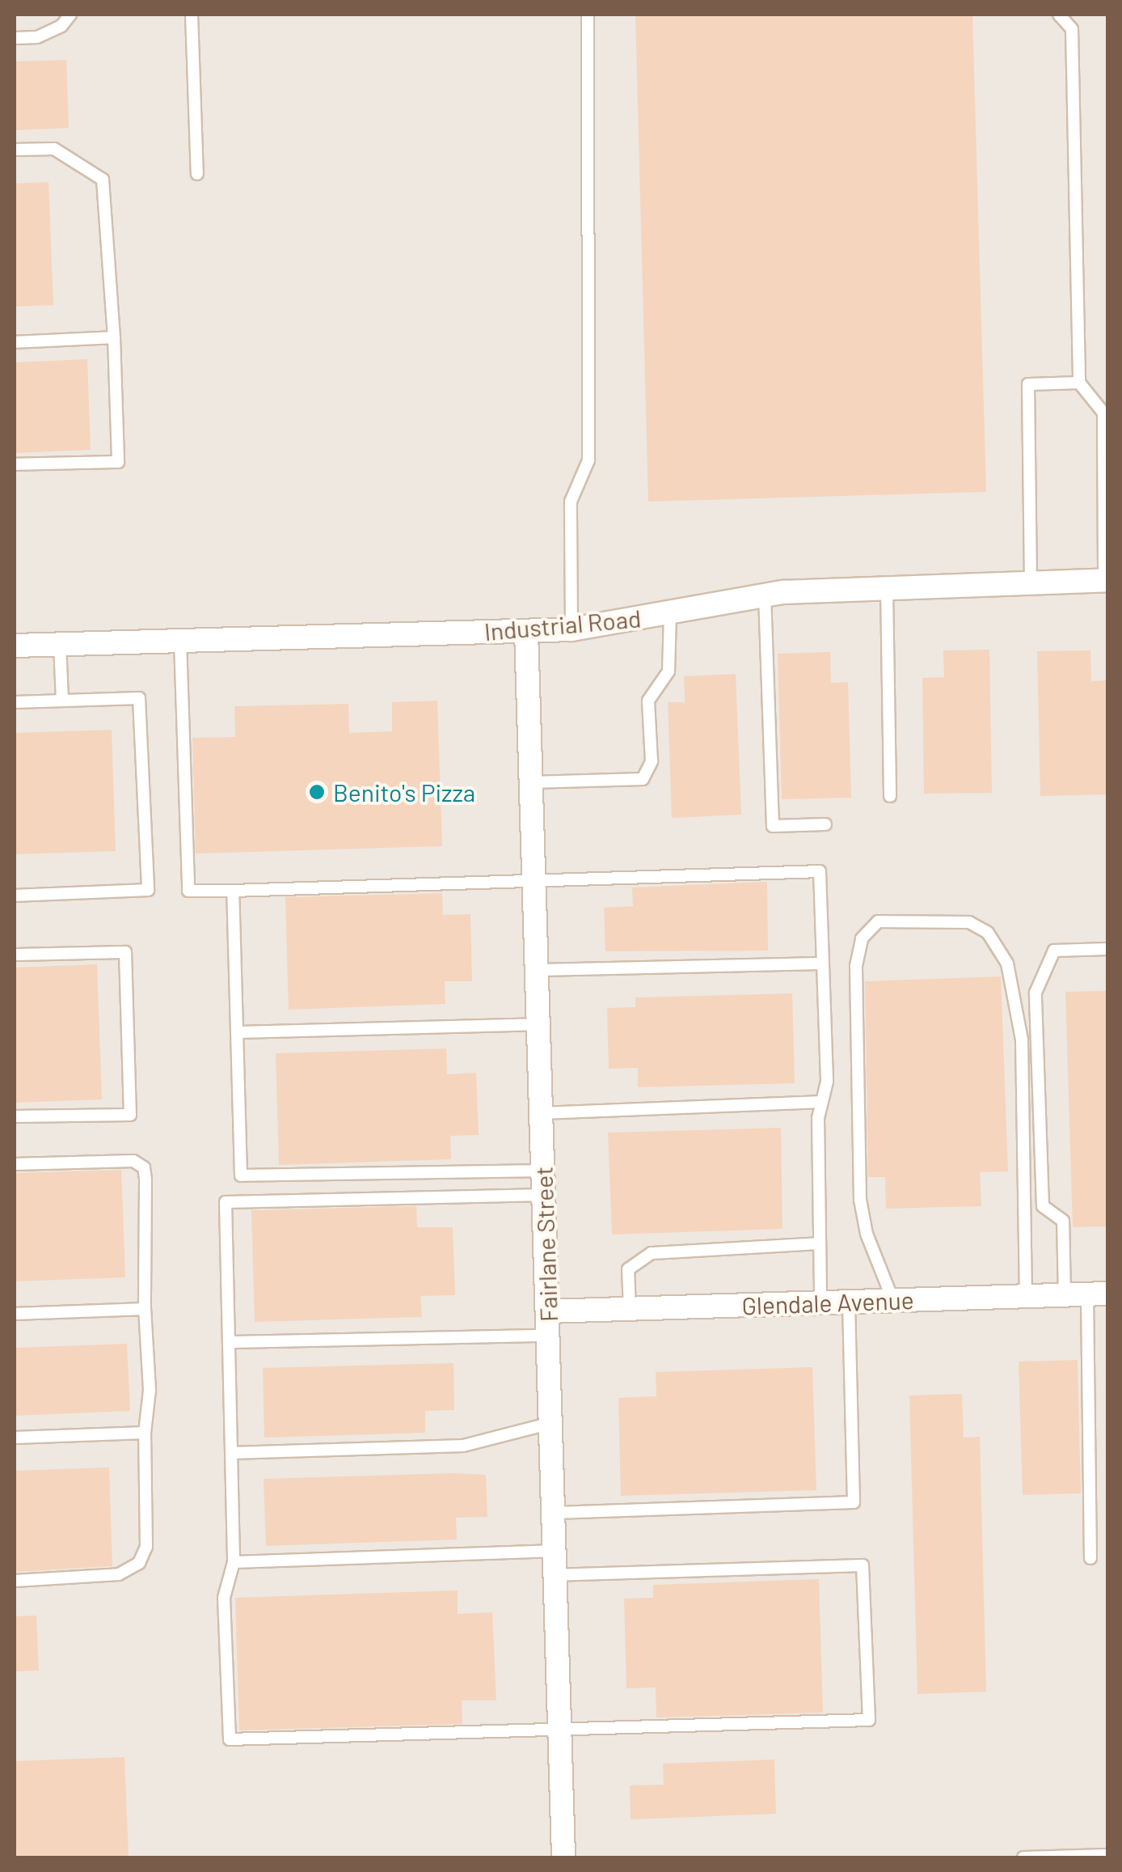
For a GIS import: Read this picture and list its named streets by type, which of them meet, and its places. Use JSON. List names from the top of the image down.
{
  "streets": {
    "street": ["Industrial Road", "Fairlane Street", "Glendale Avenue"]
  },
  "crossings": [
    ["Industrial Road", "Fairlane Street"],
    ["Fairlane Street", "Glendale Avenue"]
  ],
  "places": ["Benito's Pizza"]
}
